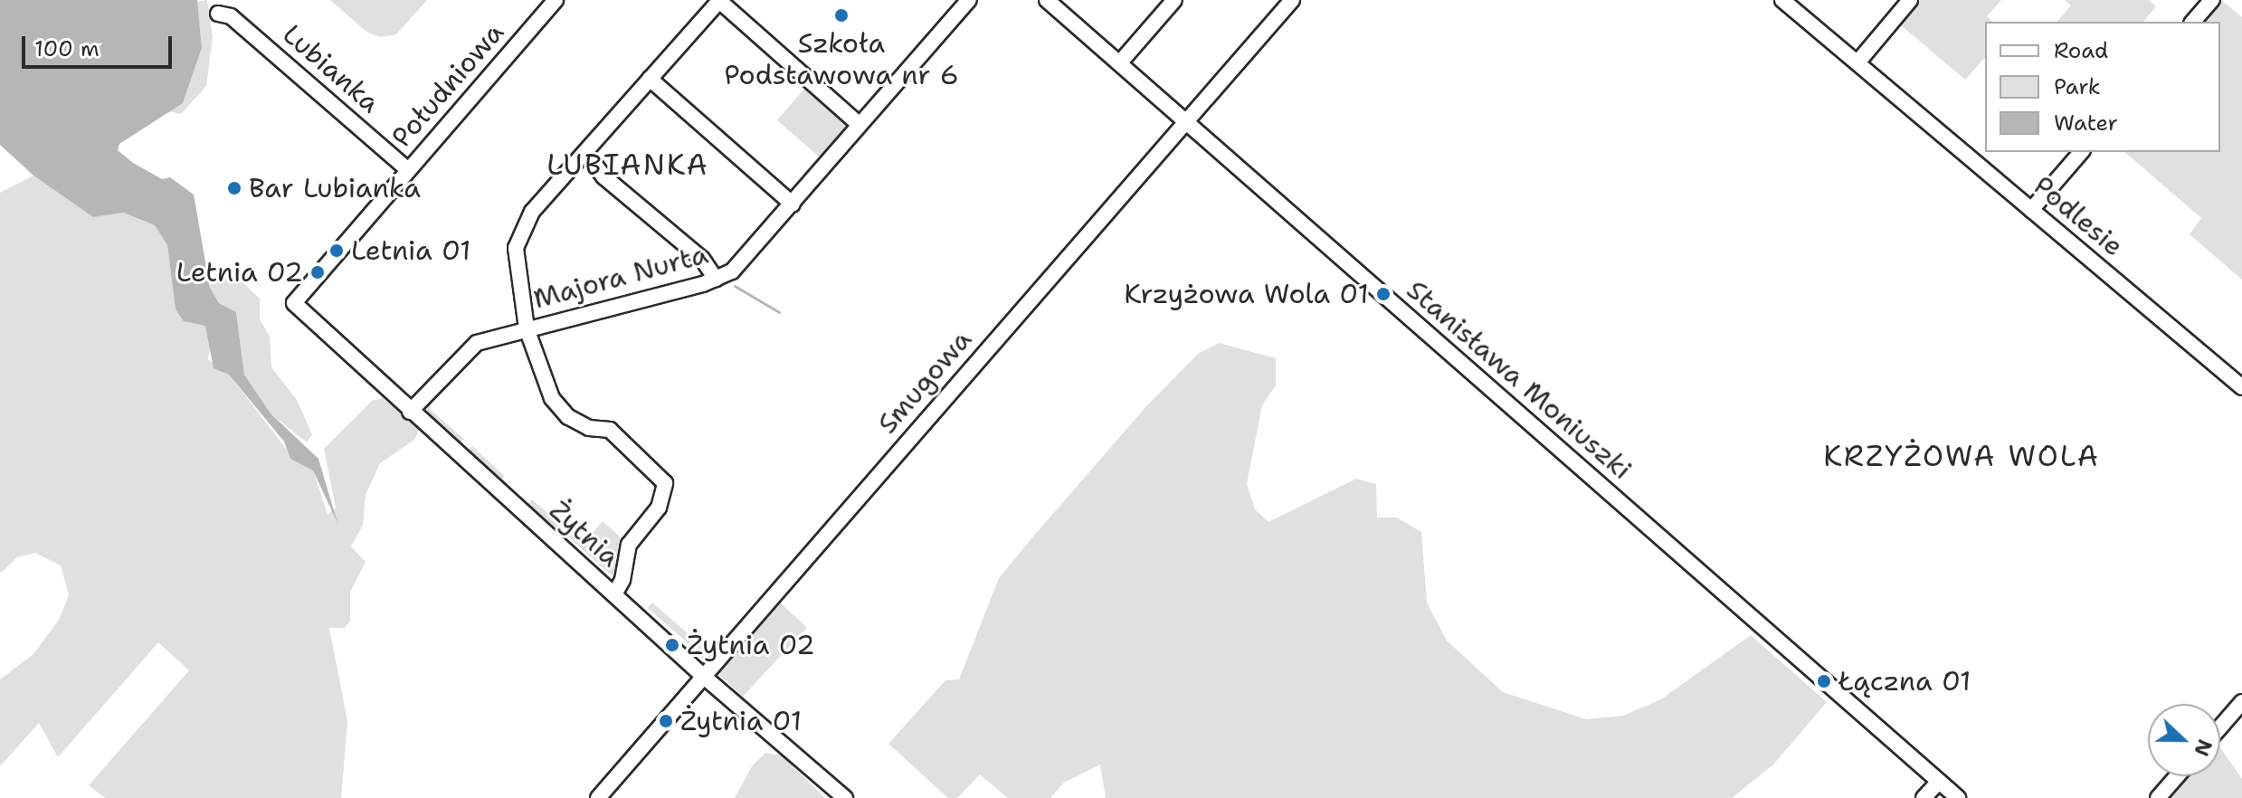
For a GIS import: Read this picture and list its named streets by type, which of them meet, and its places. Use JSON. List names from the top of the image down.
{
  "streets": {
    "street": [
      "Lubianka",
      "Południowa",
      "Podlesie",
      "Majora Nurta",
      "Stanisława Moniuszki",
      "Smugowa",
      "Żytnia"
    ]
  },
  "crossings": [
    ["Lubianka", "Południowa"],
    ["Południowa", "Żytnia"],
    ["Majora Nurta", "Żytnia"],
    ["Stanisława Moniuszki", "Smugowa"],
    ["Smugowa", "Żytnia"]
  ],
  "districts": ["LUBIANKA", "KRZYŻOWA WOLA"],
  "places": [
    "Szkoła Podstawowa nr 6",
    "Bar Lubianka",
    "Letnia 01",
    "Letnia 02",
    "Krzyżowa Wola 01",
    "Żytnia 02",
    "Łączna 01",
    "Żytnia 01"
  ],
  "legend": ["Road", "Park", "Water"],
  "scale_bar": "100 m",
  "north": "right"
}
